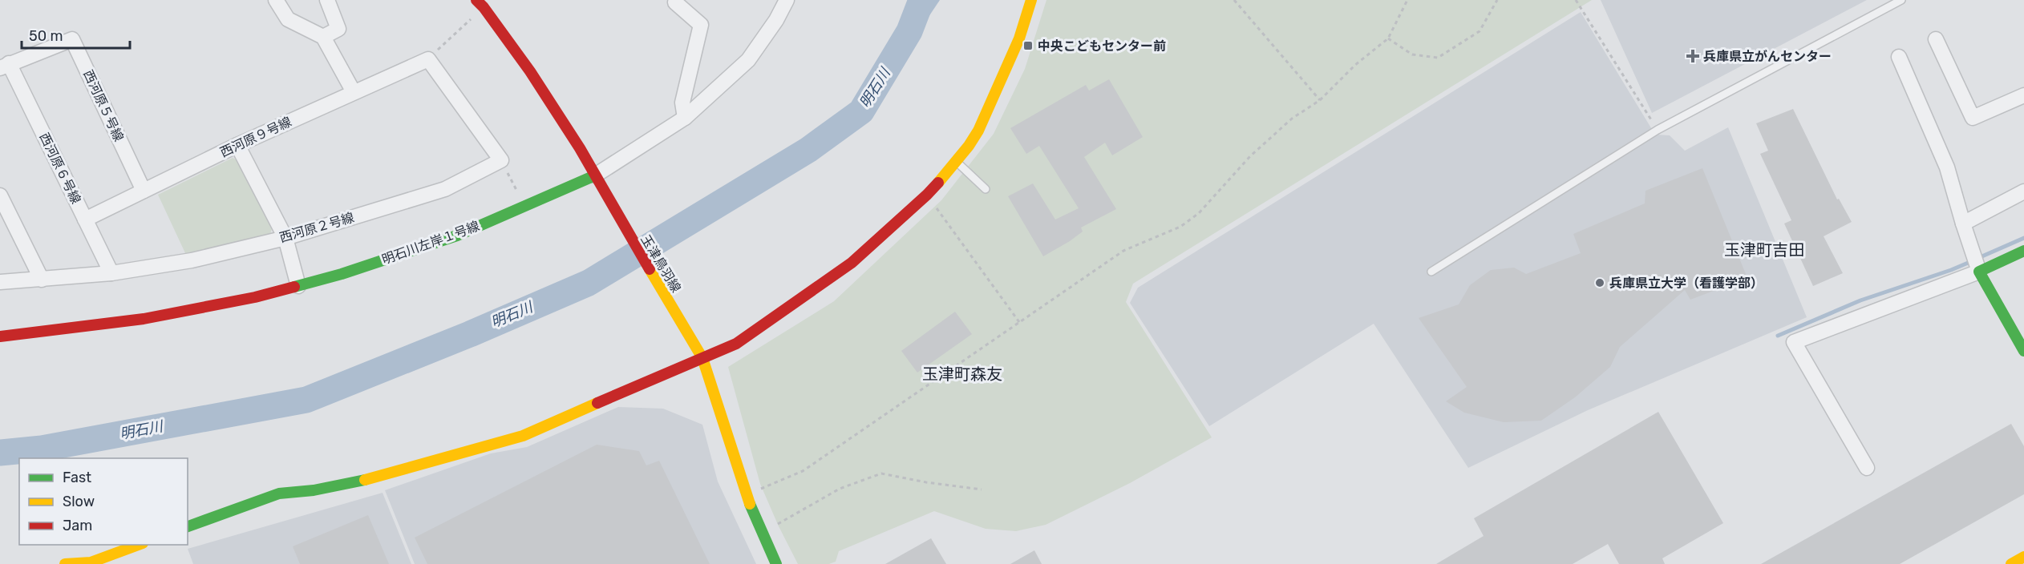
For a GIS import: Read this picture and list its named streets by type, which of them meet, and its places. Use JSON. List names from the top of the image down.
{
  "streets": {
    "street": [
      "西河原５号線",
      "西河原９号線",
      "西河原６号線",
      "西河原２号線",
      "明石川左岸１号線",
      "玉津鳥羽線"
    ]
  },
  "crossings": [
    ["西河原５号線", "西河原９号線"],
    ["西河原５号線", "西河原６号線"],
    ["西河原９号線", "西河原６号線"],
    ["西河原６号線", "西河原２号線"],
    ["明石川左岸１号線", "玉津鳥羽線"]
  ],
  "districts": ["玉津町吉田", "玉津町森友"],
  "water": ["明石川"],
  "places": {
    "transit": ["中央こどもセンター前"],
    "health": ["兵庫県立がんセンター"],
    "other": ["兵庫県立大学（看護学部）"]
  },
  "legend": ["Fast", "Slow", "Jam"],
  "scale_bar": "50 m"
}
